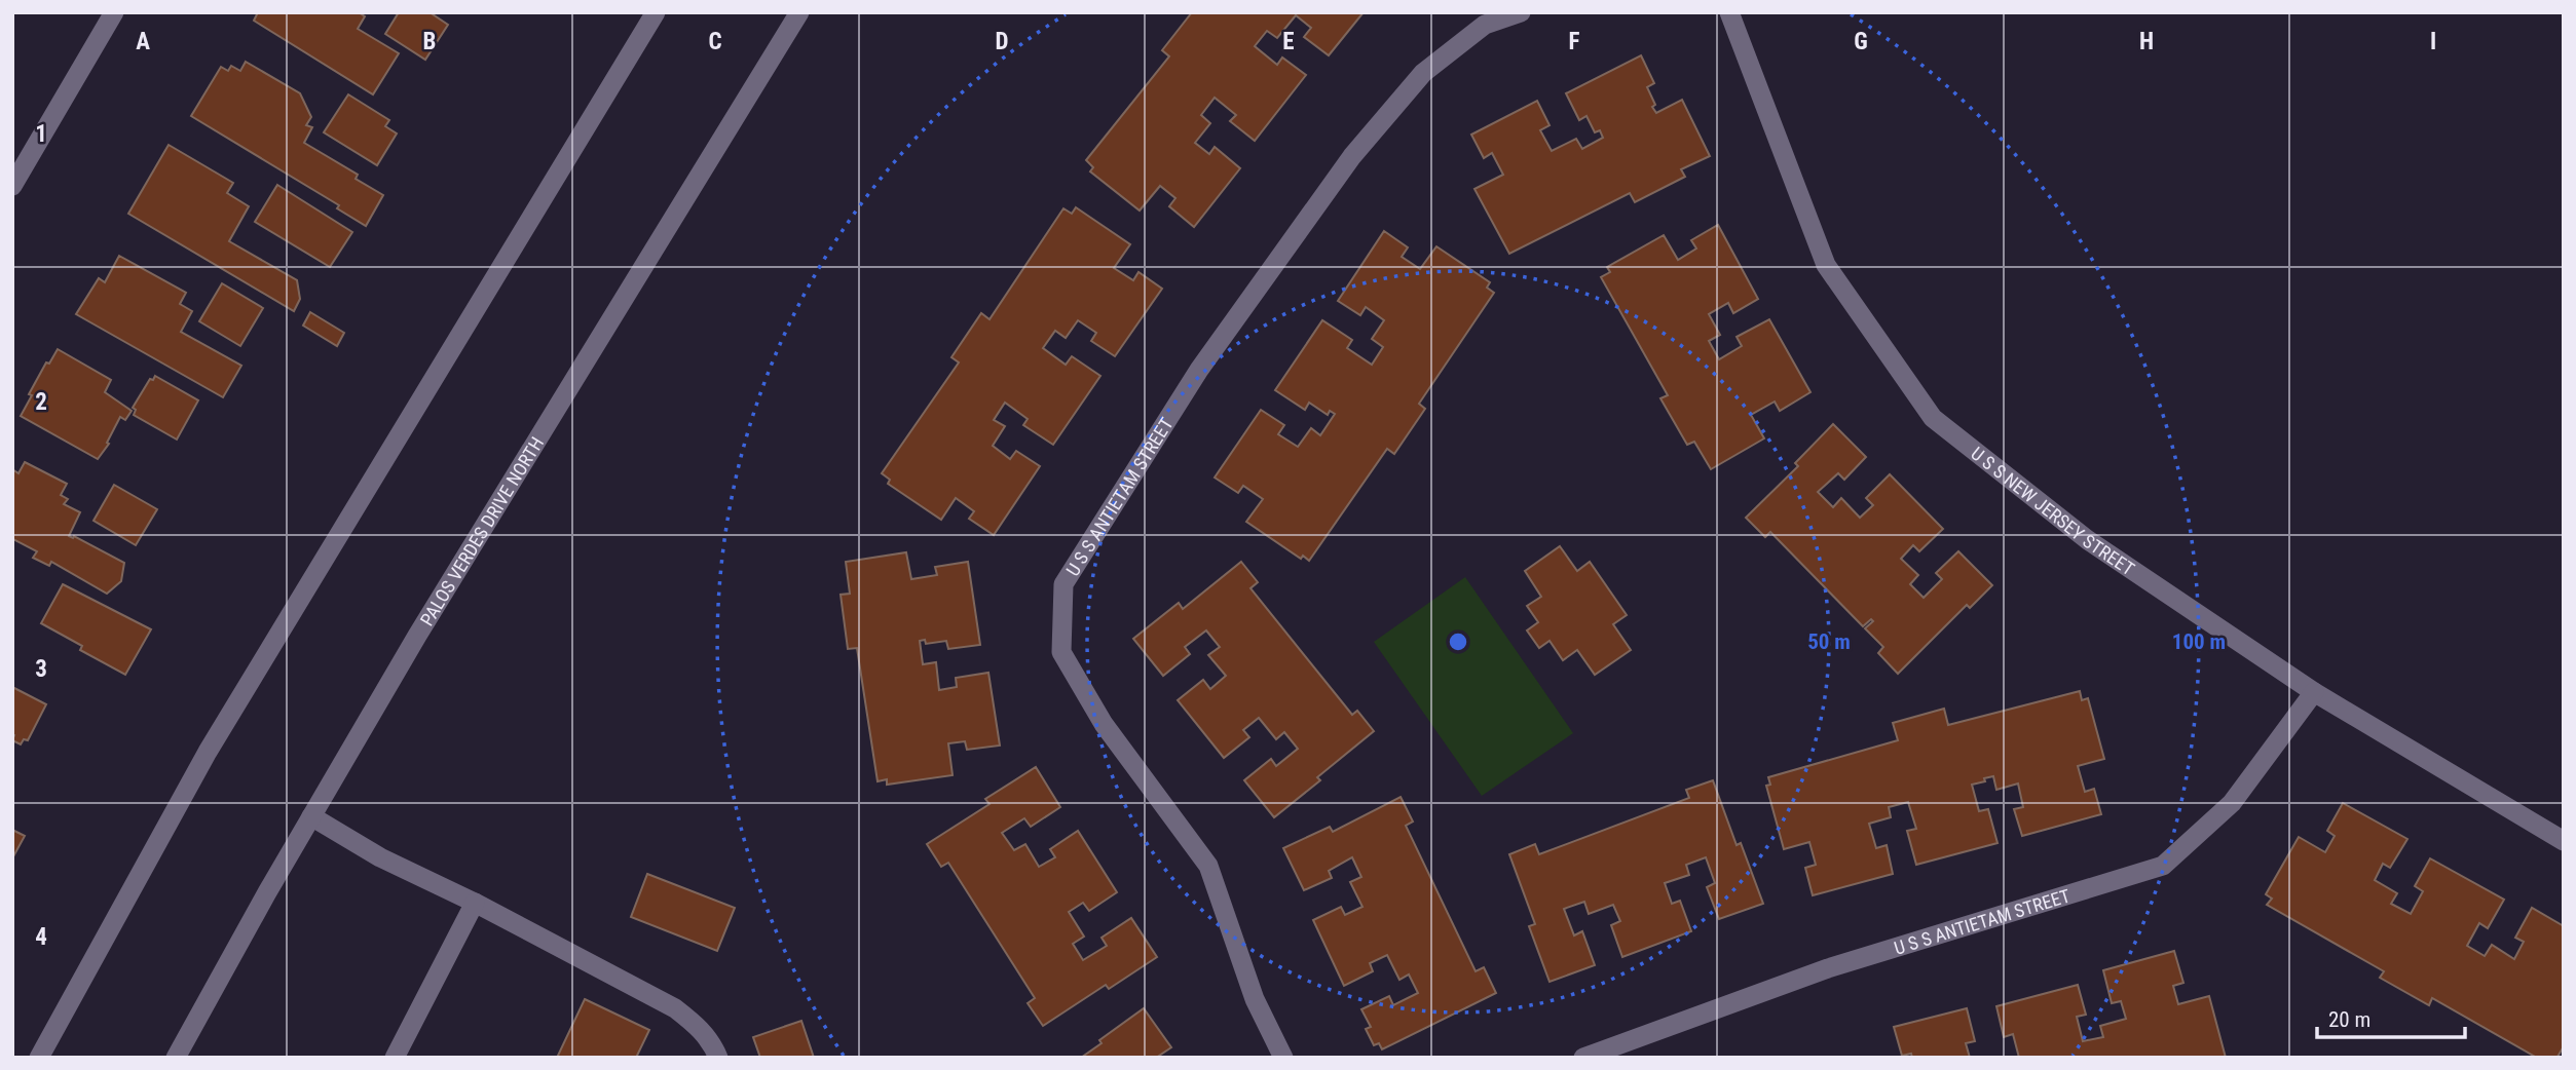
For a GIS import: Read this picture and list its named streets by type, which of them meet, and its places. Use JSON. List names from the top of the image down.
{
  "streets": {
    "street": ["U S S ANTIETAM STREET", "U S S NEW JERSEY STREET", "PALOS VERDES DRIVE NORTH"]
  },
  "crossings": [
    ["U S S ANTIETAM STREET", "U S S NEW JERSEY STREET"]
  ],
  "scale_bar": "20 m",
  "grid": {
    "columns": [
      "A",
      "B",
      "C",
      "D",
      "E",
      "F",
      "G",
      "H",
      "I"
    ],
    "rows": [
      "1",
      "2",
      "3",
      "4"
    ]
  },
  "rings": ["50 m", "100 m"]
}
